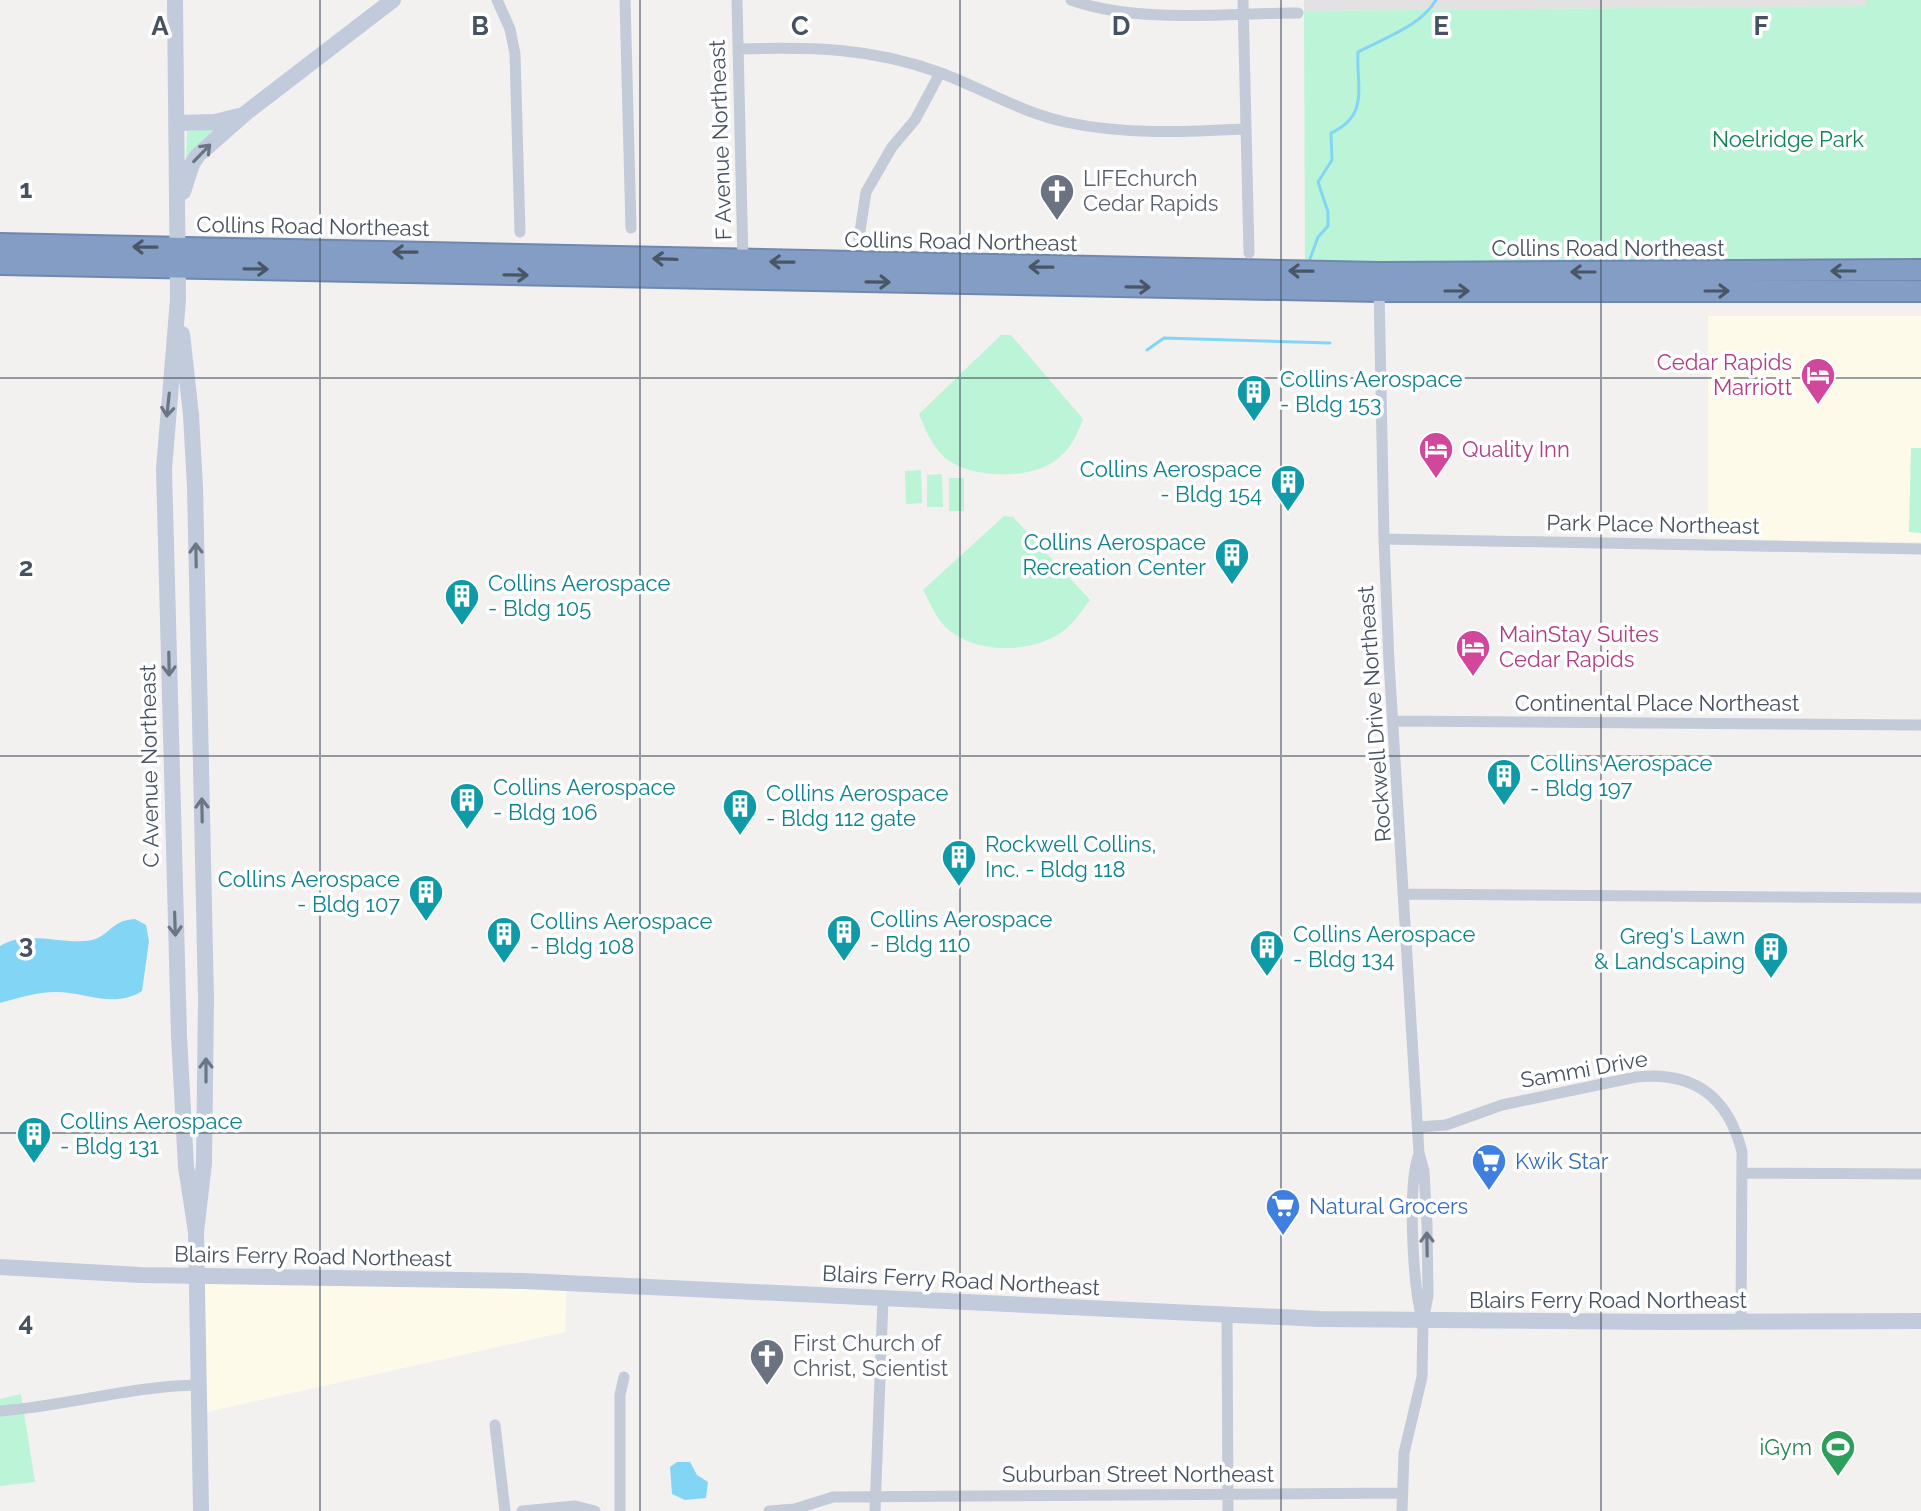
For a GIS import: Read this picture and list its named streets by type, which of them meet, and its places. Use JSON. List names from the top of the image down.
{
  "streets": {
    "highway": ["Collins Road Northeast"],
    "main road": ["C Avenue Northeast", "Blairs Ferry Road Northeast"],
    "street": [
      "F Avenue Northeast",
      "Park Place Northeast",
      "Continental Place Northeast",
      "Rockwell Drive Northeast",
      "Sammi Drive",
      "Suburban Street Northeast"
    ]
  },
  "crossings": [
    ["F Avenue Northeast", "Collins Road Northeast"],
    ["Collins Road Northeast", "Rockwell Drive Northeast"],
    ["Collins Road Northeast", "C Avenue Northeast"],
    ["Park Place Northeast", "Rockwell Drive Northeast"],
    ["Continental Place Northeast", "Rockwell Drive Northeast"],
    ["Rockwell Drive Northeast", "Sammi Drive"],
    ["Rockwell Drive Northeast", "Blairs Ferry Road Northeast"],
    ["Rockwell Drive Northeast", "Suburban Street Northeast"],
    ["C Avenue Northeast", "Blairs Ferry Road Northeast"],
    ["Sammi Drive", "Blairs Ferry Road Northeast"]
  ],
  "parks": ["Noelridge Park"],
  "places": {
    "church": ["LIFEchurch Cedar Rapids", "First Church of Christ, Scientist"],
    "hotel": ["Cedar Rapids Marriott", "Quality Inn", "MainStay Suites Cedar Rapids"],
    "building": [
      "Collins Aerospace - Bldg 153",
      "Collins Aerospace - Bldg 154",
      "Collins Aerospace Recreation Center",
      "Collins Aerospace - Bldg 105",
      "Collins Aerospace - Bldg 197",
      "Collins Aerospace - Bldg 106",
      "Collins Aerospace - Bldg 112 gate",
      "Rockwell Collins, Inc. - Bldg 118",
      "Collins Aerospace - Bldg 107",
      "Collins Aerospace - Bldg 110",
      "Collins Aerospace - Bldg 108",
      "Collins Aerospace - Bldg 134",
      "Greg's Lawn & Landscaping",
      "Collins Aerospace - Bldg 131"
    ],
    "supermarket": ["Kwik Star", "Natural Grocers"],
    "sports": ["iGym"]
  },
  "grid": {
    "columns": [
      "A",
      "B",
      "C",
      "D",
      "E",
      "F"
    ],
    "rows": [
      "1",
      "2",
      "3",
      "4"
    ]
  }
}
